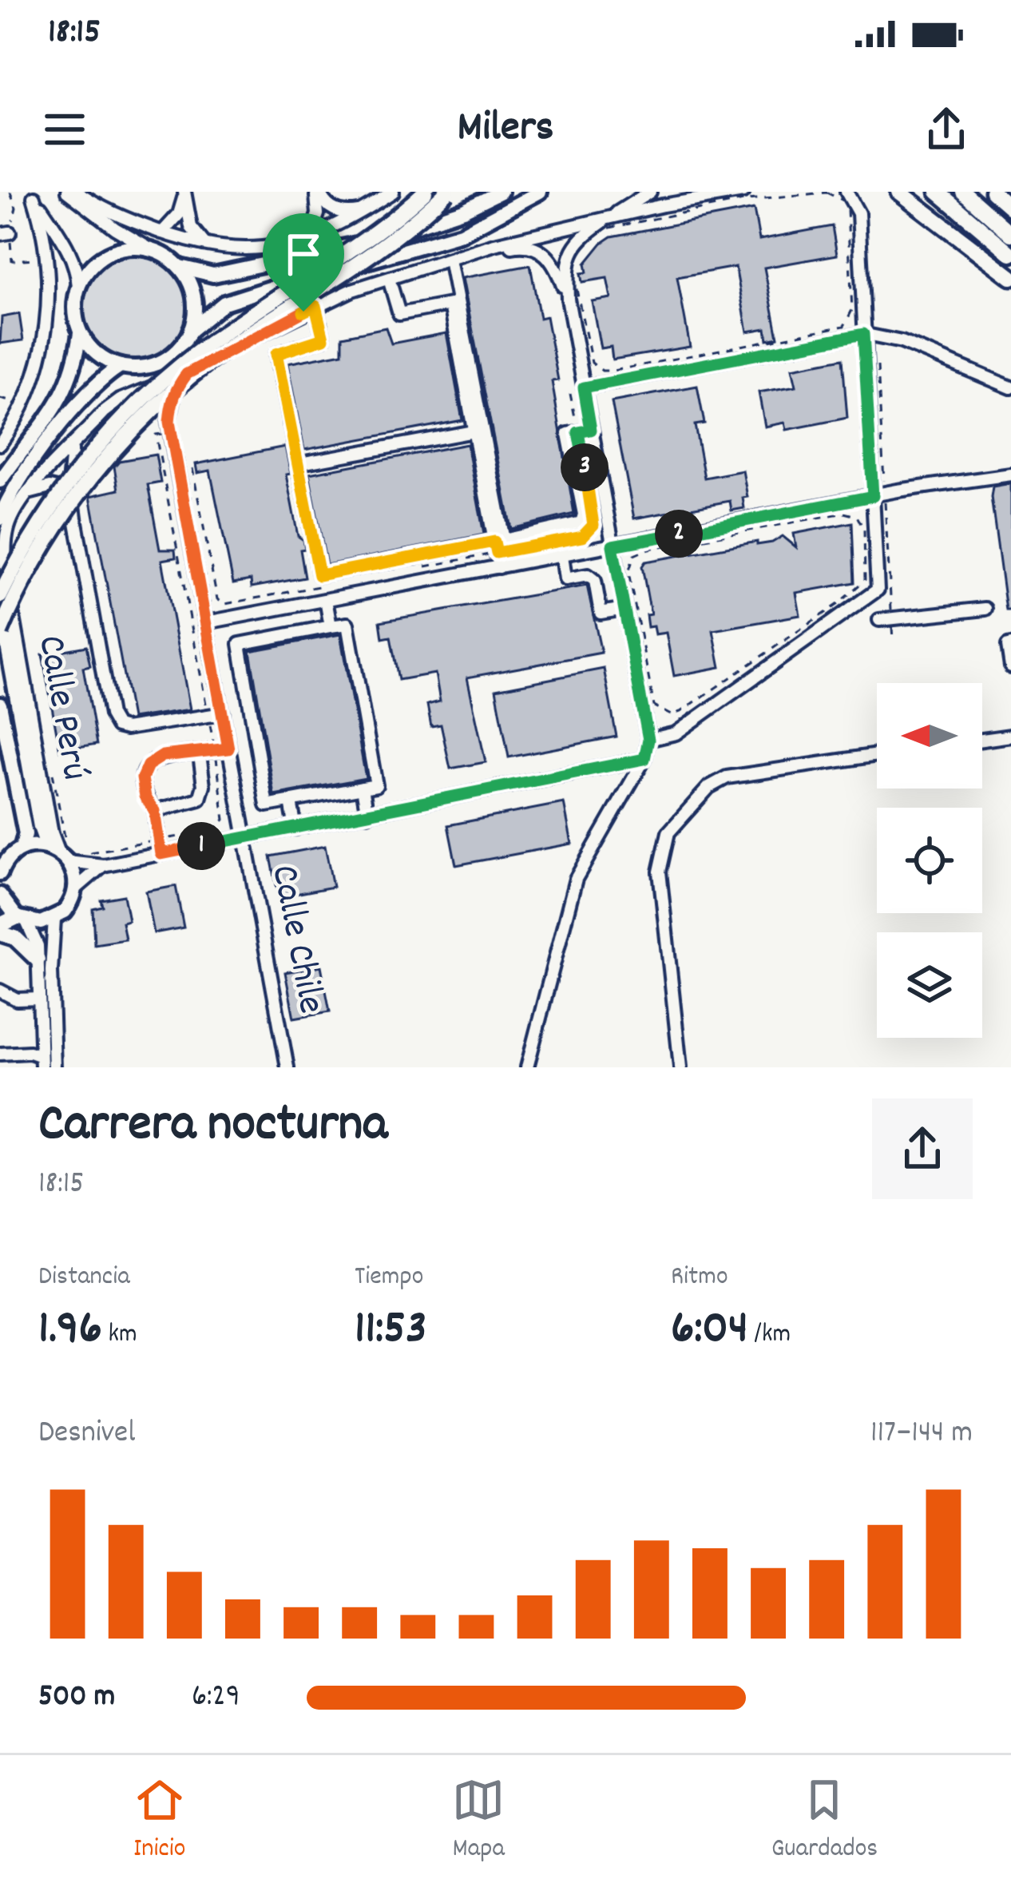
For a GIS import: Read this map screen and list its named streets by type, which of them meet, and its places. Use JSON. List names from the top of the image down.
{
  "streets": {
    "main road": ["Calle Perú"],
    "street": ["Calle Chile"]
  },
  "crossings": [
    ["Calle Perú", "Calle Chile"]
  ],
  "north": "left",
  "page": {
    "status": "18:15",
    "header": "Milers",
    "pins": ["3", "2", "1"],
    "heading": ["Carrera nocturna", "18:15"],
    "stats": [
      ["Distancia", "1.96 km"],
      ["Tiempo", "11:53"],
      ["Ritmo", "6:04 /km"]
    ],
    "chart": ["Desnivel", "117–144 m"],
    "list": [
      {
        "name": "500 m",
        "note": "6:29"
      }
    ],
    "tabs": ["Inicio", "Mapa", "Guardados"]
  }
}
